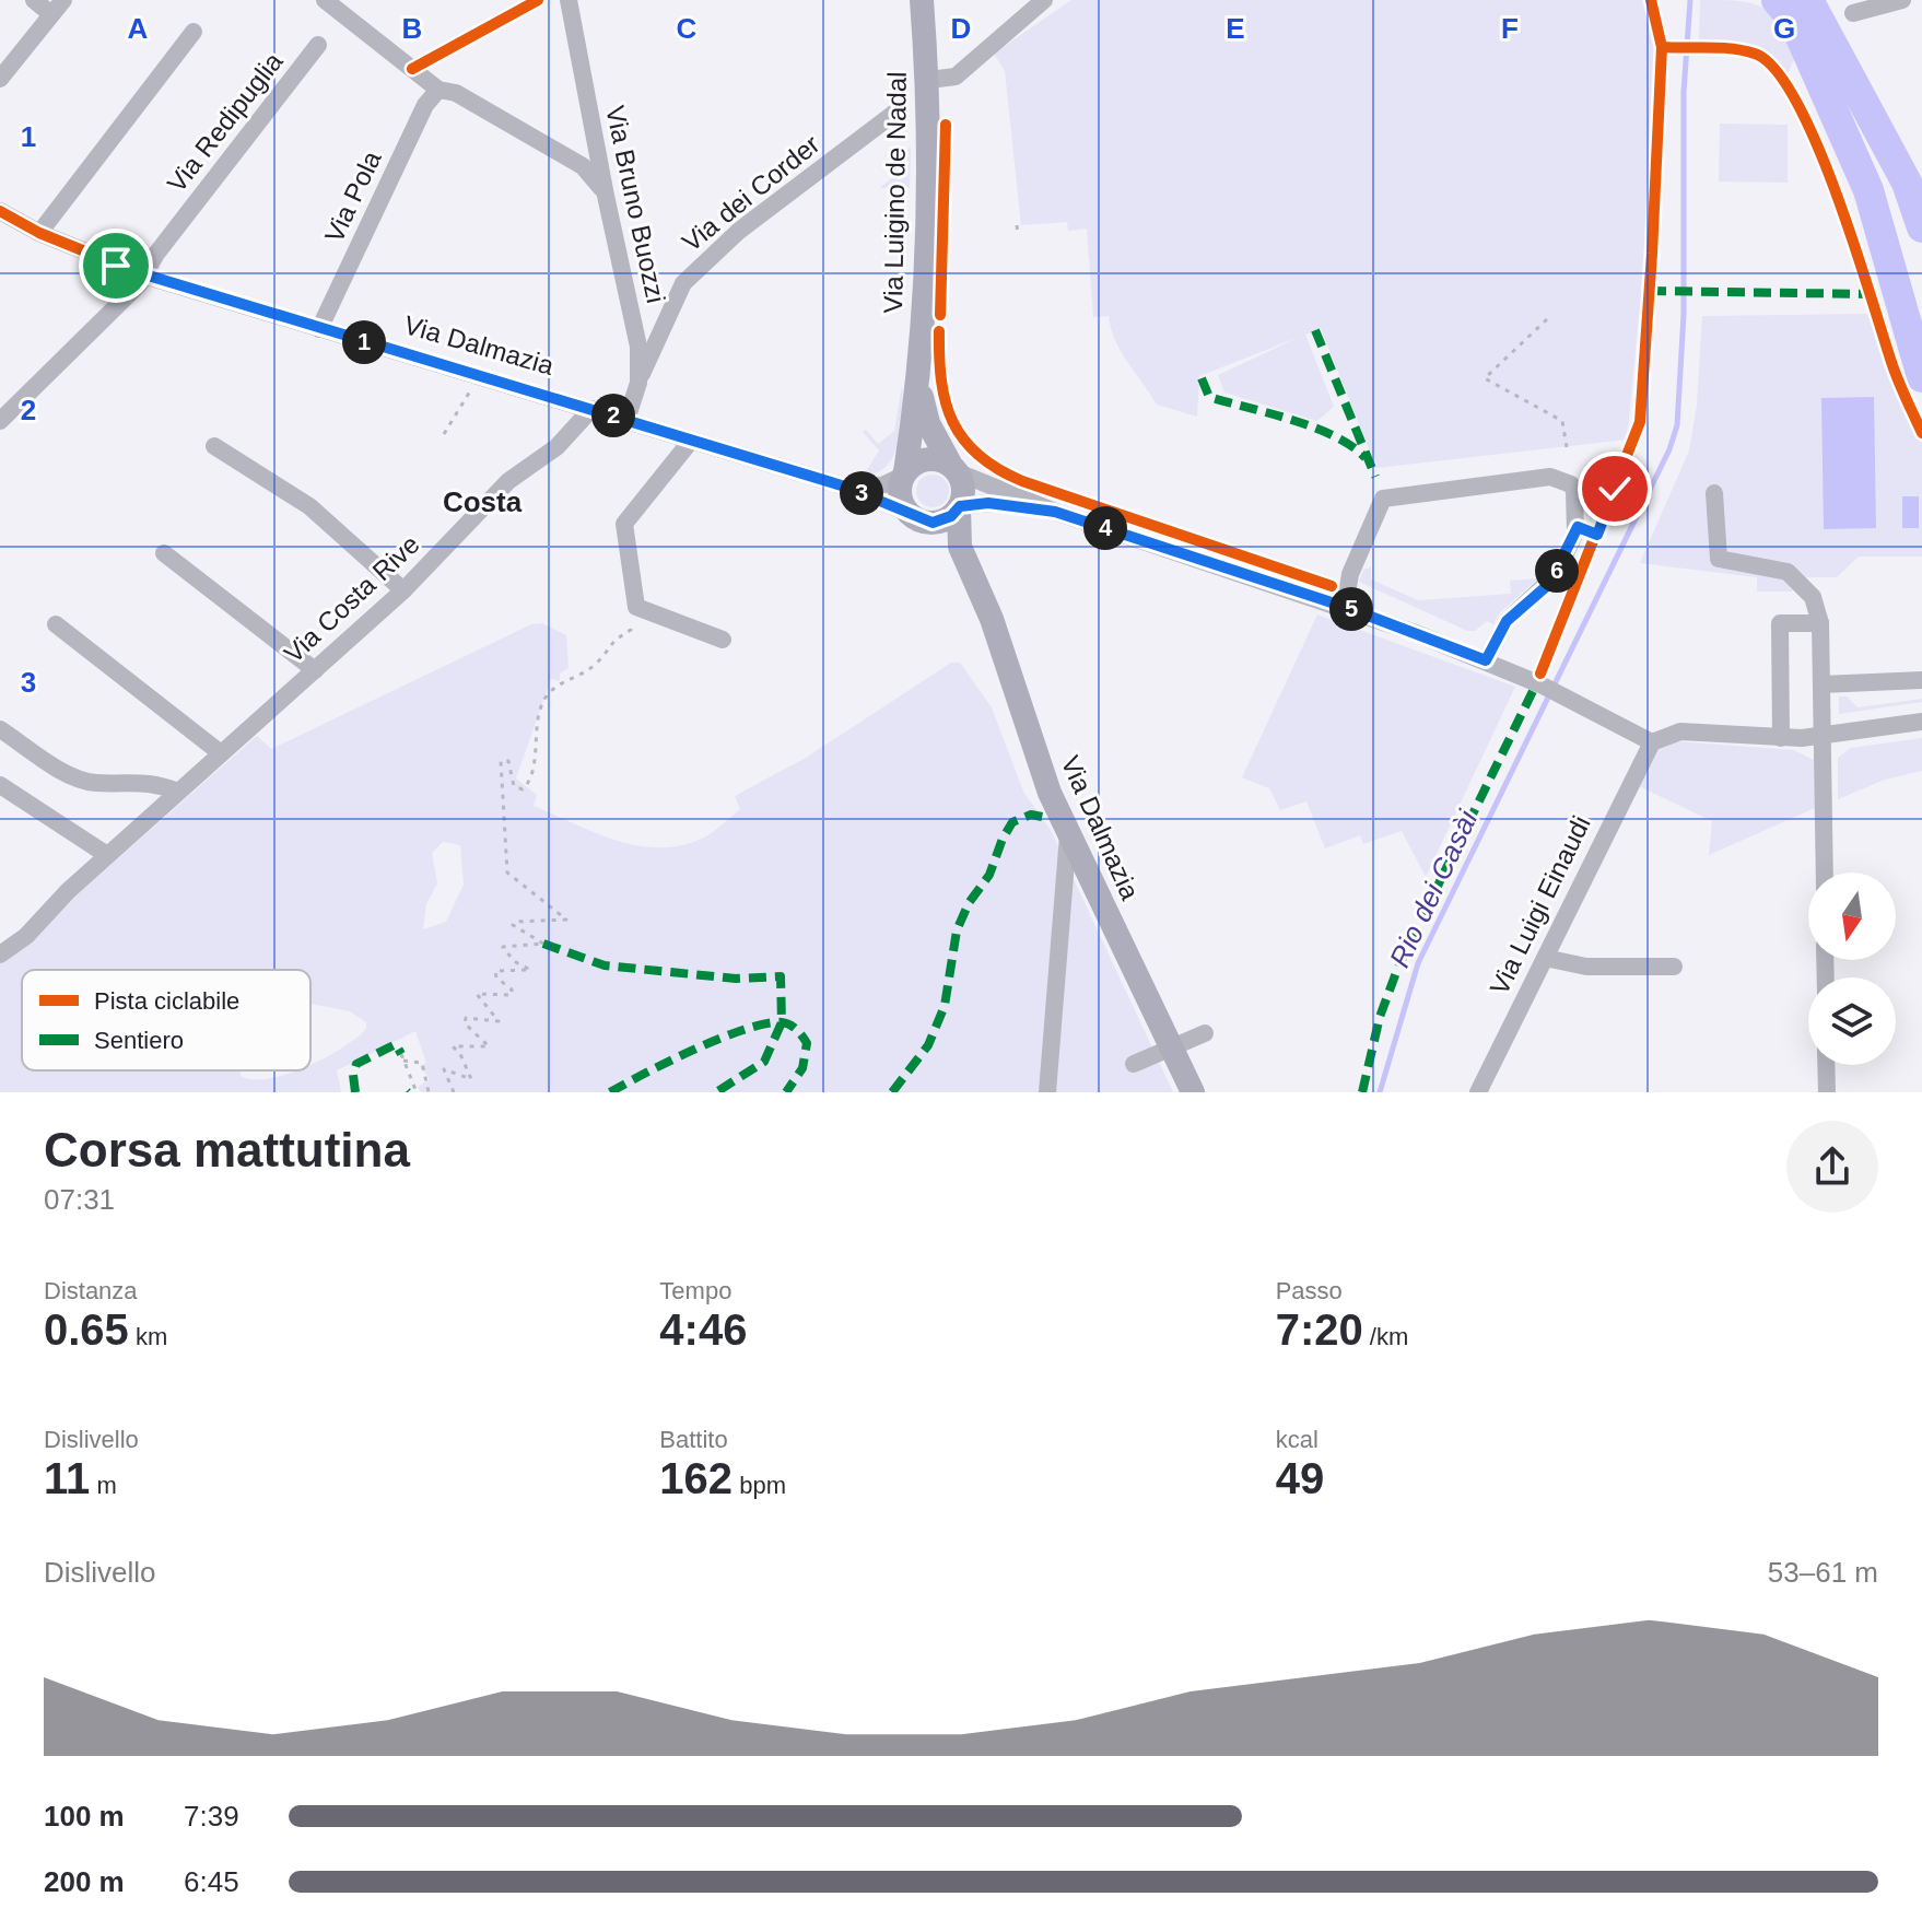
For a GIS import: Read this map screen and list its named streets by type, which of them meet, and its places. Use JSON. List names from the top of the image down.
{
  "streets": {
    "main road": ["Via Luigino de Nadal", "Via Dalmazia"],
    "street": [
      "Via Redipuglia",
      "Via dei Corder",
      "Via Pola",
      "Via Bruno Buozzi",
      "Via Costa Rive",
      "Via Luigi Einaudi"
    ]
  },
  "crossings": [
    ["Via Redipuglia", "Via Dalmazia"],
    ["Via Luigino de Nadal", "Via Dalmazia"],
    ["Via dei Corder", "Via Bruno Buozzi"],
    ["Via Pola", "Via Dalmazia"],
    ["Via Bruno Buozzi", "Via Dalmazia"],
    ["Via Dalmazia", "Via Costa Rive"]
  ],
  "districts": ["Costa"],
  "water": ["Rio dei Casài"],
  "legend": ["Pista ciclabile", "Sentiero"],
  "north": "bottom",
  "page": {
    "pins": [
      "1",
      "2",
      "3",
      "4",
      "6",
      "5"
    ],
    "heading": ["Corsa mattutina", "07:31"],
    "stats": [
      ["Distanza", "0.65 km"],
      ["Tempo", "4:46"],
      ["Passo", "7:20 /km"],
      ["Dislivello", "11 m"],
      ["Battito", "162 bpm"],
      ["kcal", "49"]
    ],
    "chart": ["Dislivello", "53–61 m"],
    "list": [
      {
        "name": "100 m",
        "note": "7:39"
      },
      {
        "name": "200 m",
        "note": "6:45"
      }
    ]
  },
  "grid": {
    "columns": [
      "A",
      "B",
      "C",
      "D",
      "E",
      "F",
      "G"
    ],
    "rows": ["1", "2", "3"]
  }
}
